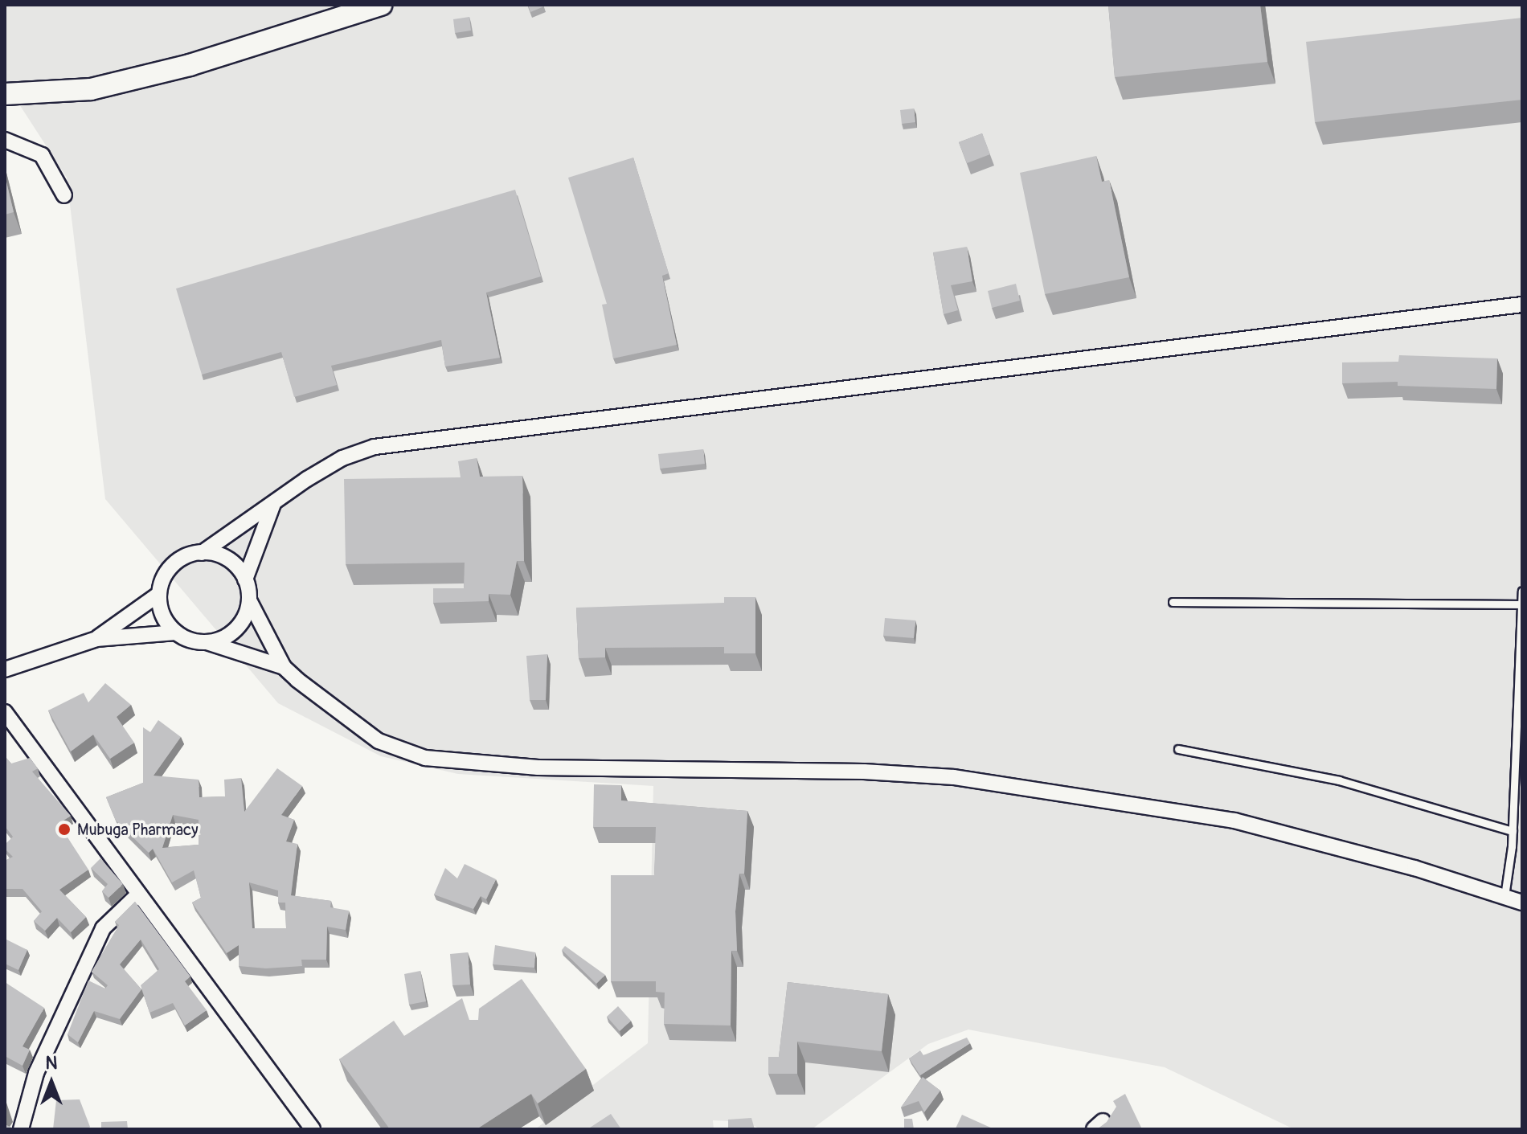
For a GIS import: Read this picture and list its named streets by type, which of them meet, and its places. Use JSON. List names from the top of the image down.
{
  "places": ["Mubuga Pharmacy"],
  "north": "top"
}
